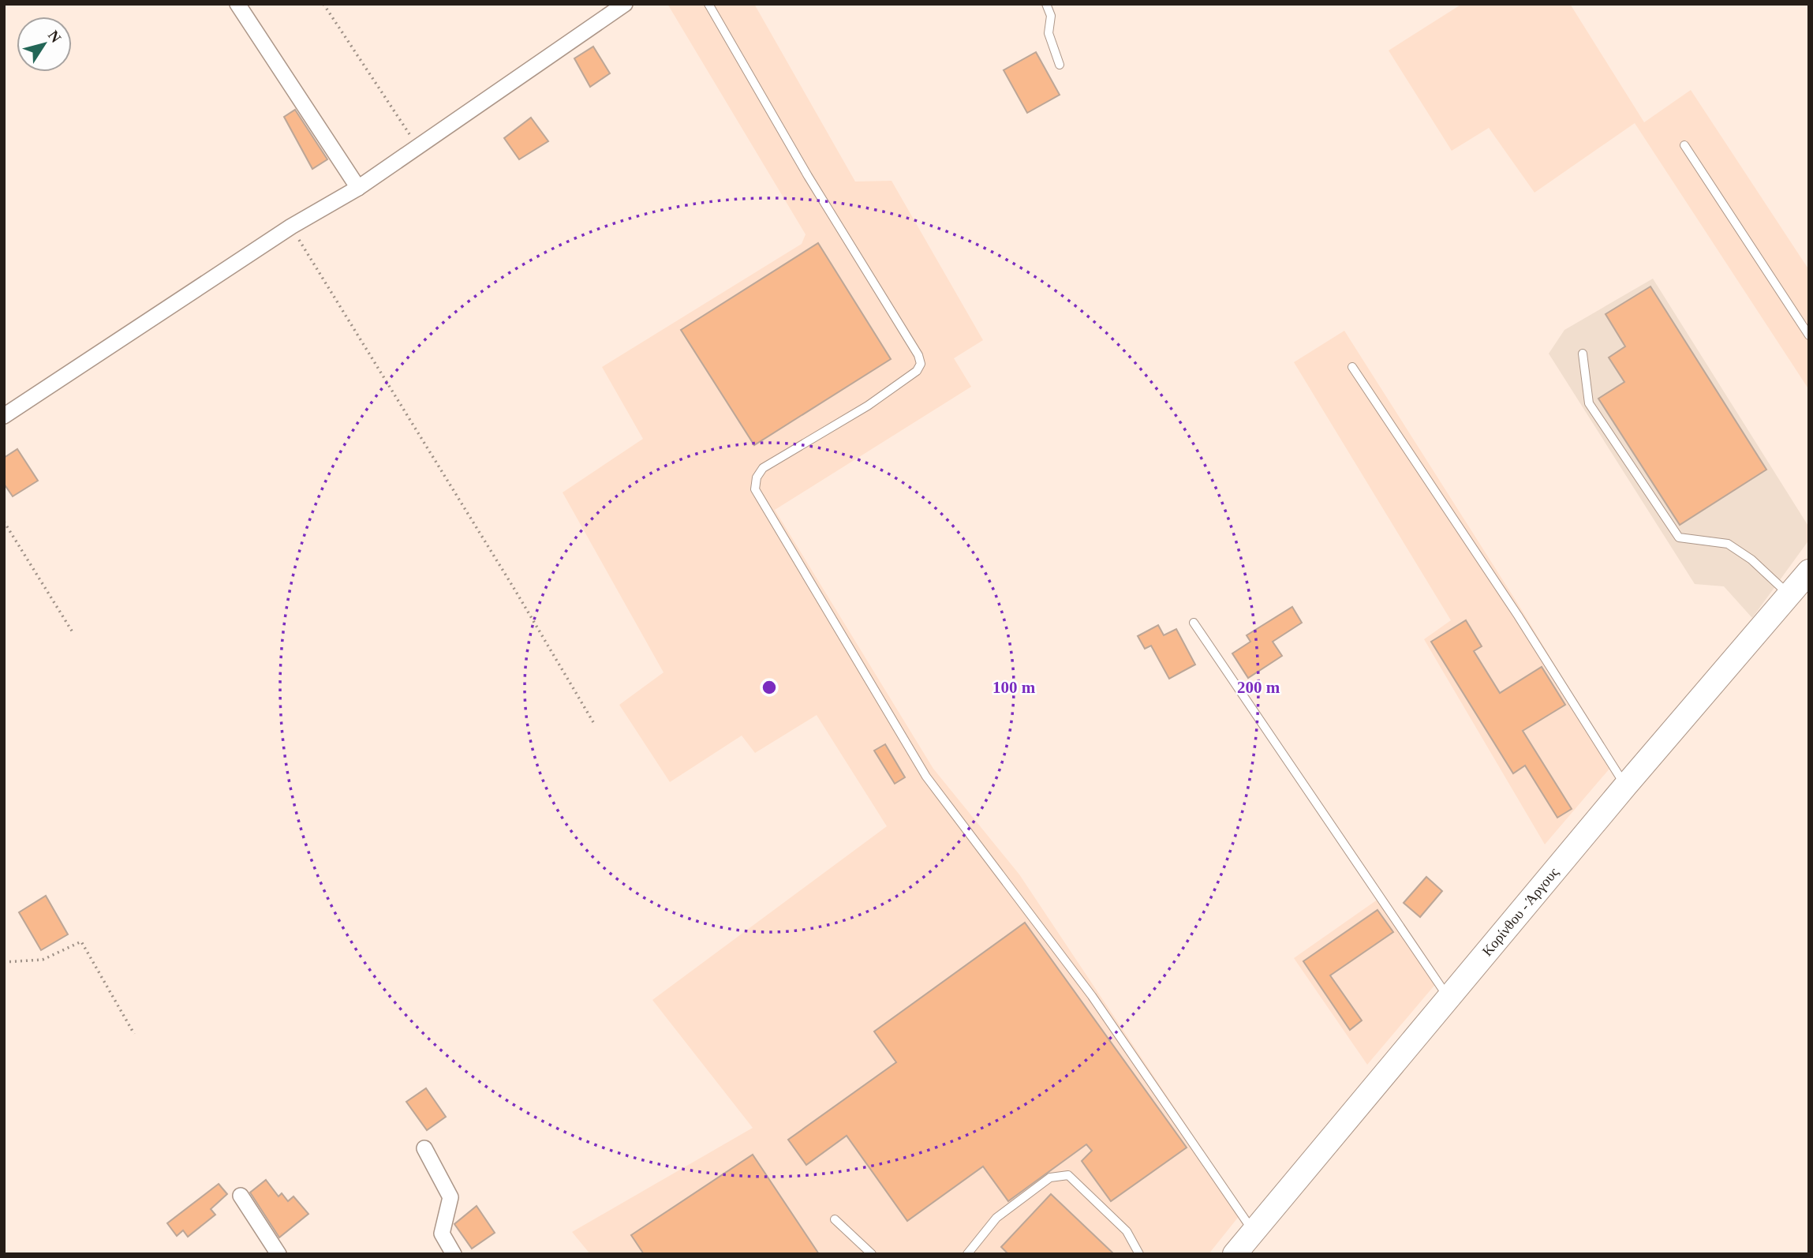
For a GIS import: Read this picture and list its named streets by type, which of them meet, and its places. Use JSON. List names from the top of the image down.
{
  "streets": {
    "main road": ["Κορίνθου - Άργους"]
  },
  "north": "top right",
  "rings": ["100 m", "200 m"]
}
